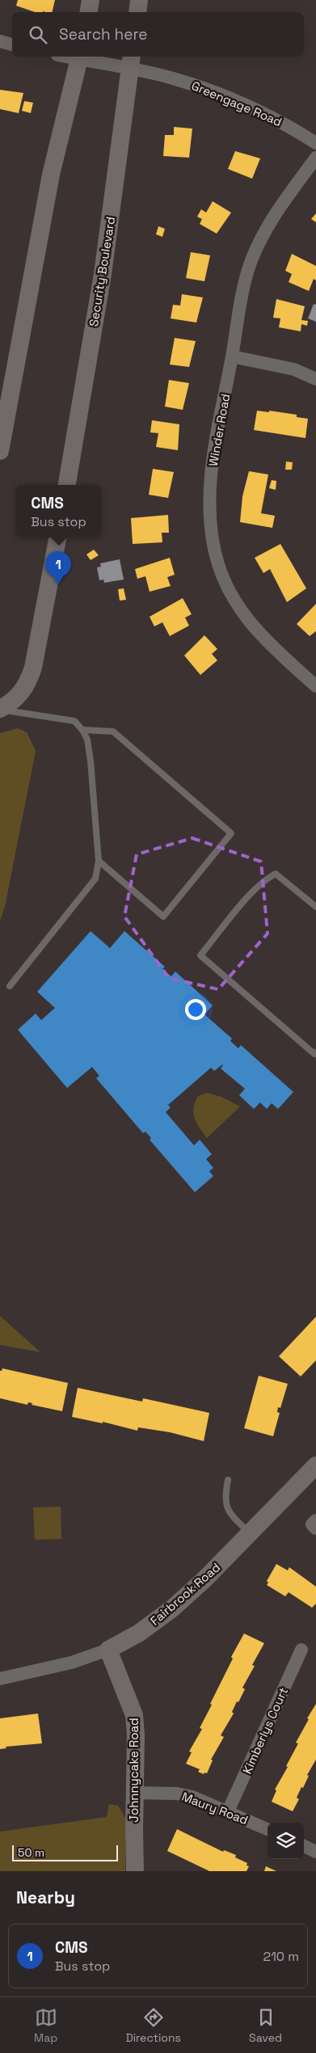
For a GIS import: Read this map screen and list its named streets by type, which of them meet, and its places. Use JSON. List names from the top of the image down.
{
  "streets": {
    "street": [
      "Greengage Road",
      "Security Boulevard",
      "Winder Road",
      "Fairbrook Road",
      "Kimberlys Court",
      "Johnnycake Road",
      "Maury Road"
    ]
  },
  "crossings": [
    ["Greengage Road", "Security Boulevard"],
    ["Fairbrook Road", "Johnnycake Road"],
    ["Kimberlys Court", "Maury Road"],
    ["Johnnycake Road", "Maury Road"]
  ],
  "scale_bar": "50 m",
  "page": {
    "search": "Search here",
    "popup": ["CMS", "Bus stop"],
    "pins": "1",
    "scale": "50 m",
    "heading": "Nearby",
    "list": [
      {
        "mark": "1",
        "name": "CMS",
        "note": "Bus stop",
        "value": "210 m"
      }
    ],
    "nav": ["Map", "Directions", "Saved"]
  }
}
